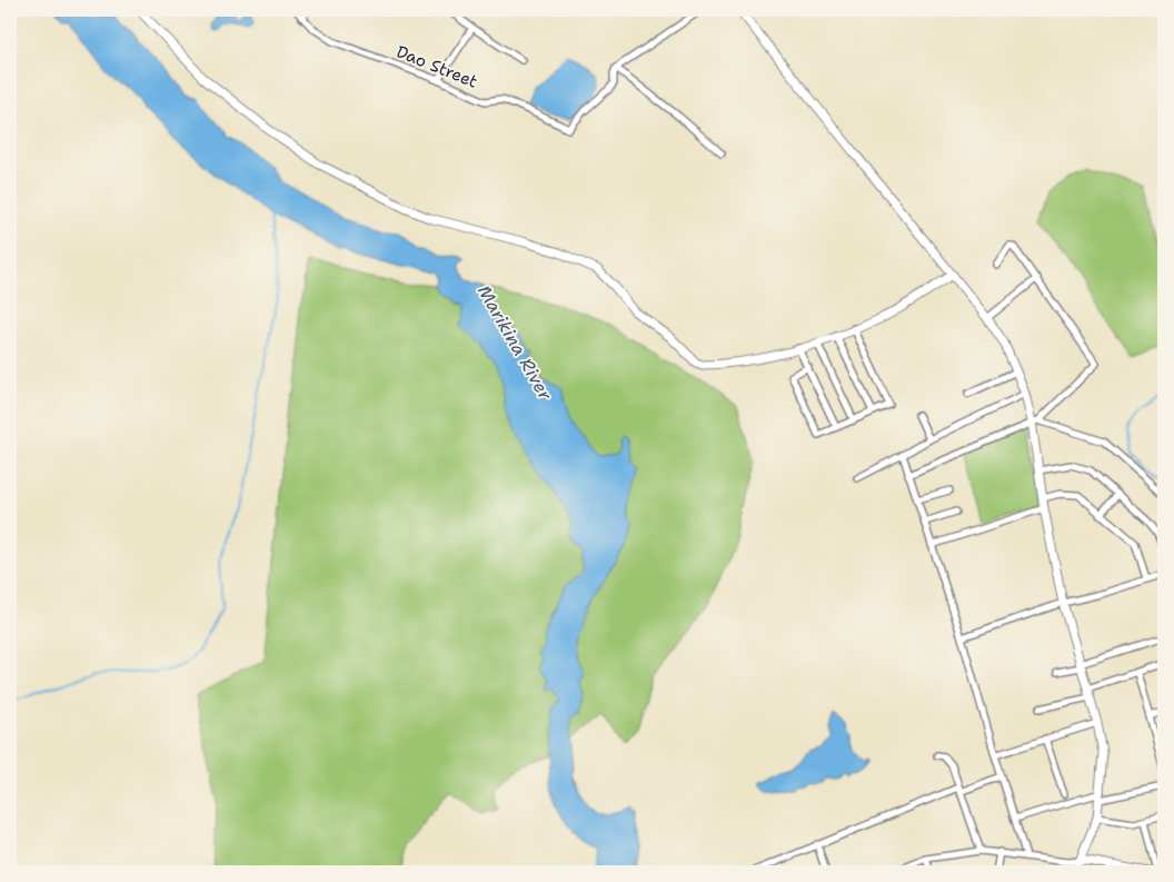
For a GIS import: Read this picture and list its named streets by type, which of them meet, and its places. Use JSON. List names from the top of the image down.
{
  "streets": {
    "street": ["Dao Street"]
  },
  "water": ["Marikina River"]
}
